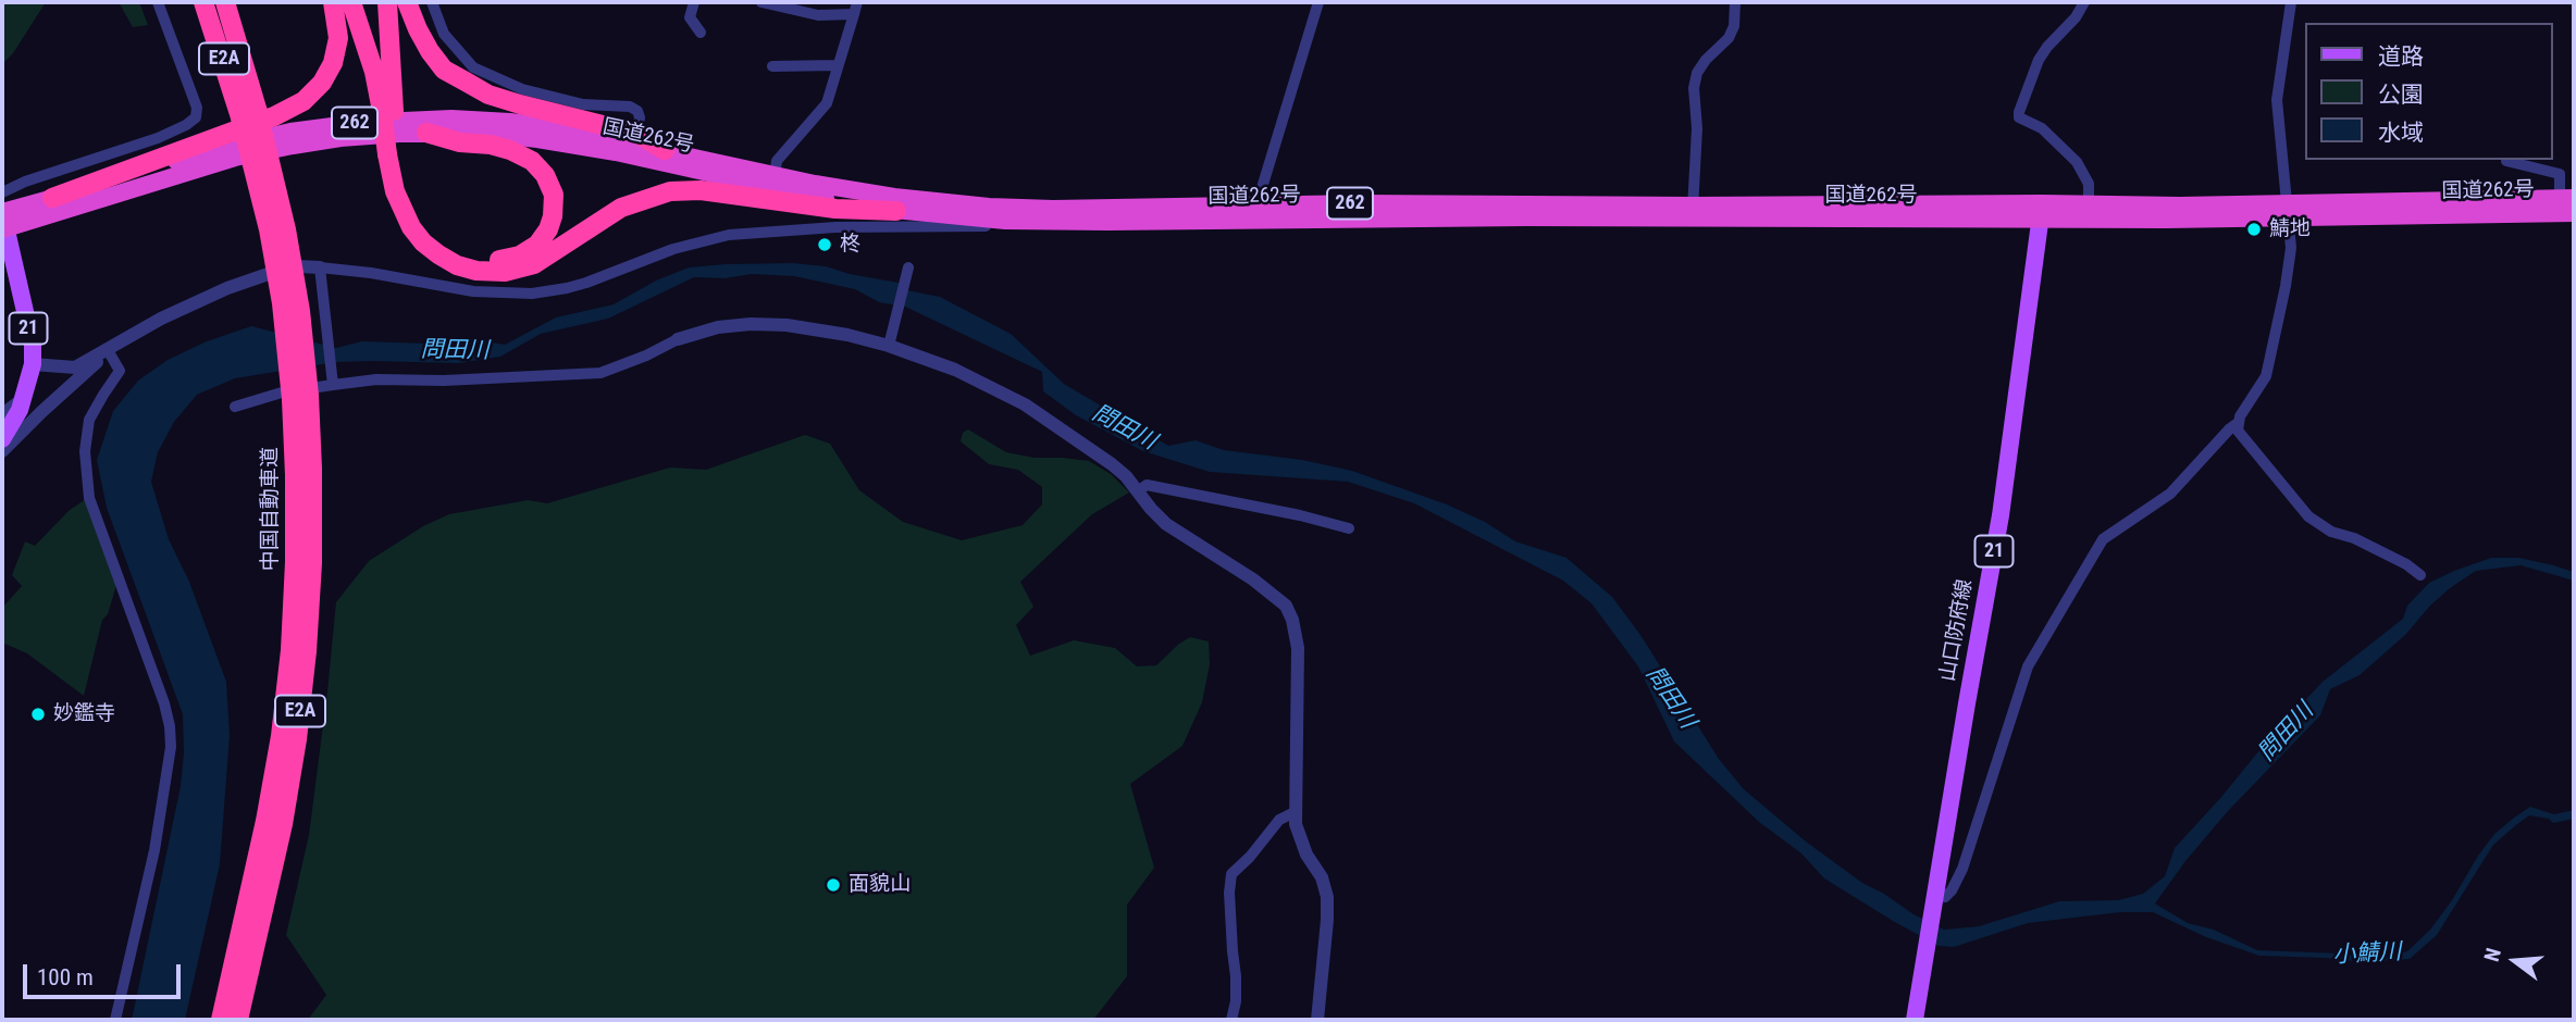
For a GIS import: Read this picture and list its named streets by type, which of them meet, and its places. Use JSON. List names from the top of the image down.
{
  "streets": {
    "highway": [
      "E2A",
      "262",
      "国道262号",
      "中国自動車道"
    ],
    "main road": ["21", "山口防府線"]
  },
  "crossings": [
    ["国道262号", "21"],
    ["国道262号", "山口防府線"]
  ],
  "water": ["問田川", "小鯖川"],
  "places": [
    "鯖地",
    "柊",
    "妙鑑寺",
    "面貌山"
  ],
  "legend": ["道路", "公園", "水域"],
  "scale_bar": "100 m",
  "north": "left"
}
